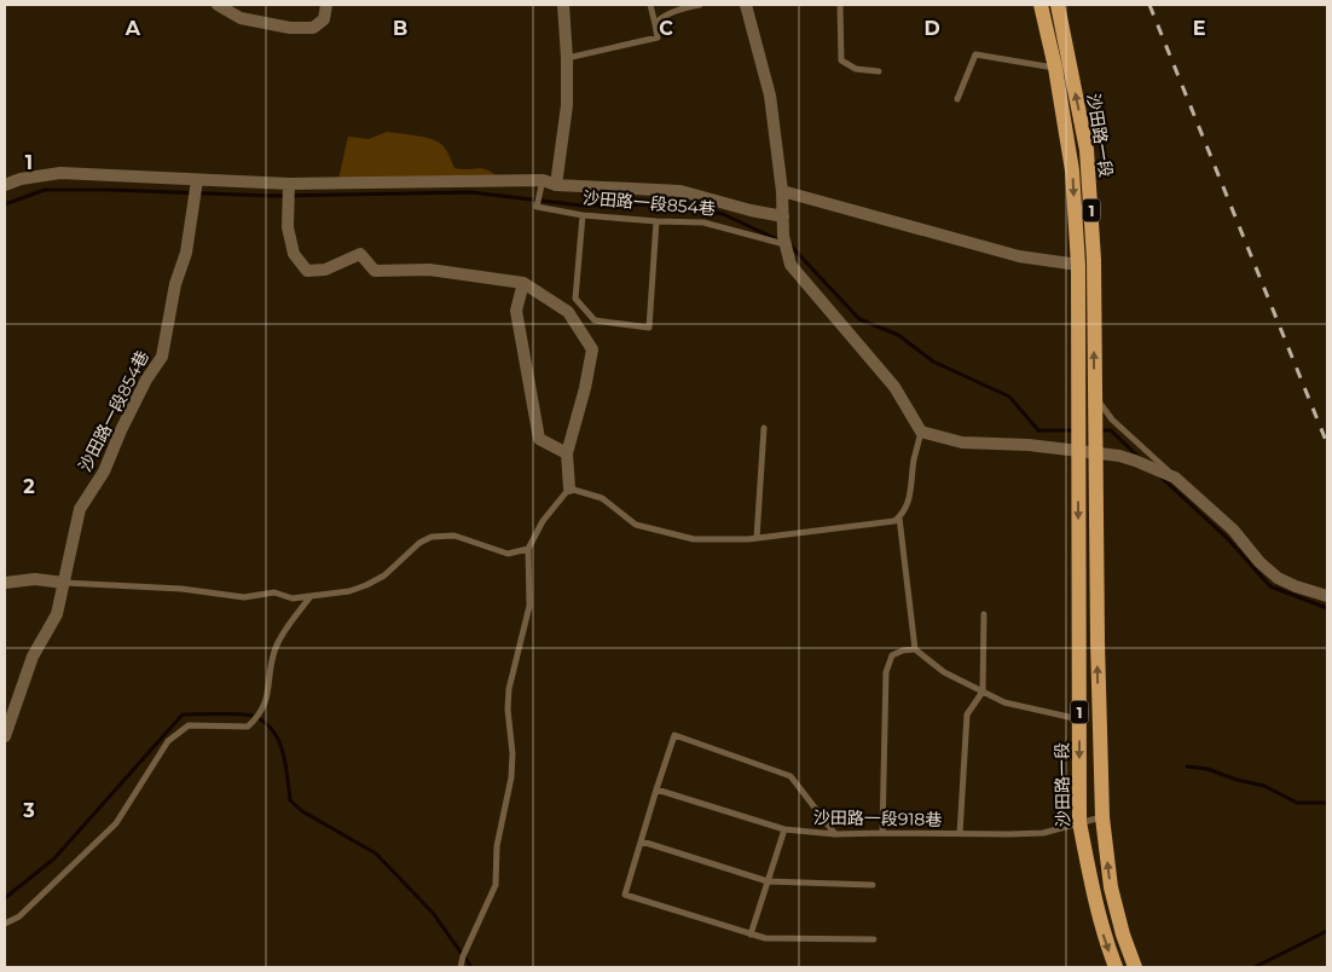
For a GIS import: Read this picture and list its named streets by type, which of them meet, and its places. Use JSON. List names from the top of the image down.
{
  "streets": {
    "main road": ["沙田路一段", "1"],
    "street": ["沙田路一段854巷"],
    "lane": ["沙田路一段918巷"]
  },
  "crossings": [
    ["沙田路一段", "1"],
    ["沙田路一段", "沙田路一段918巷"],
    ["1", "沙田路一段918巷"]
  ],
  "grid": {
    "columns": [
      "A",
      "B",
      "C",
      "D",
      "E"
    ],
    "rows": ["1", "2", "3"]
  }
}
